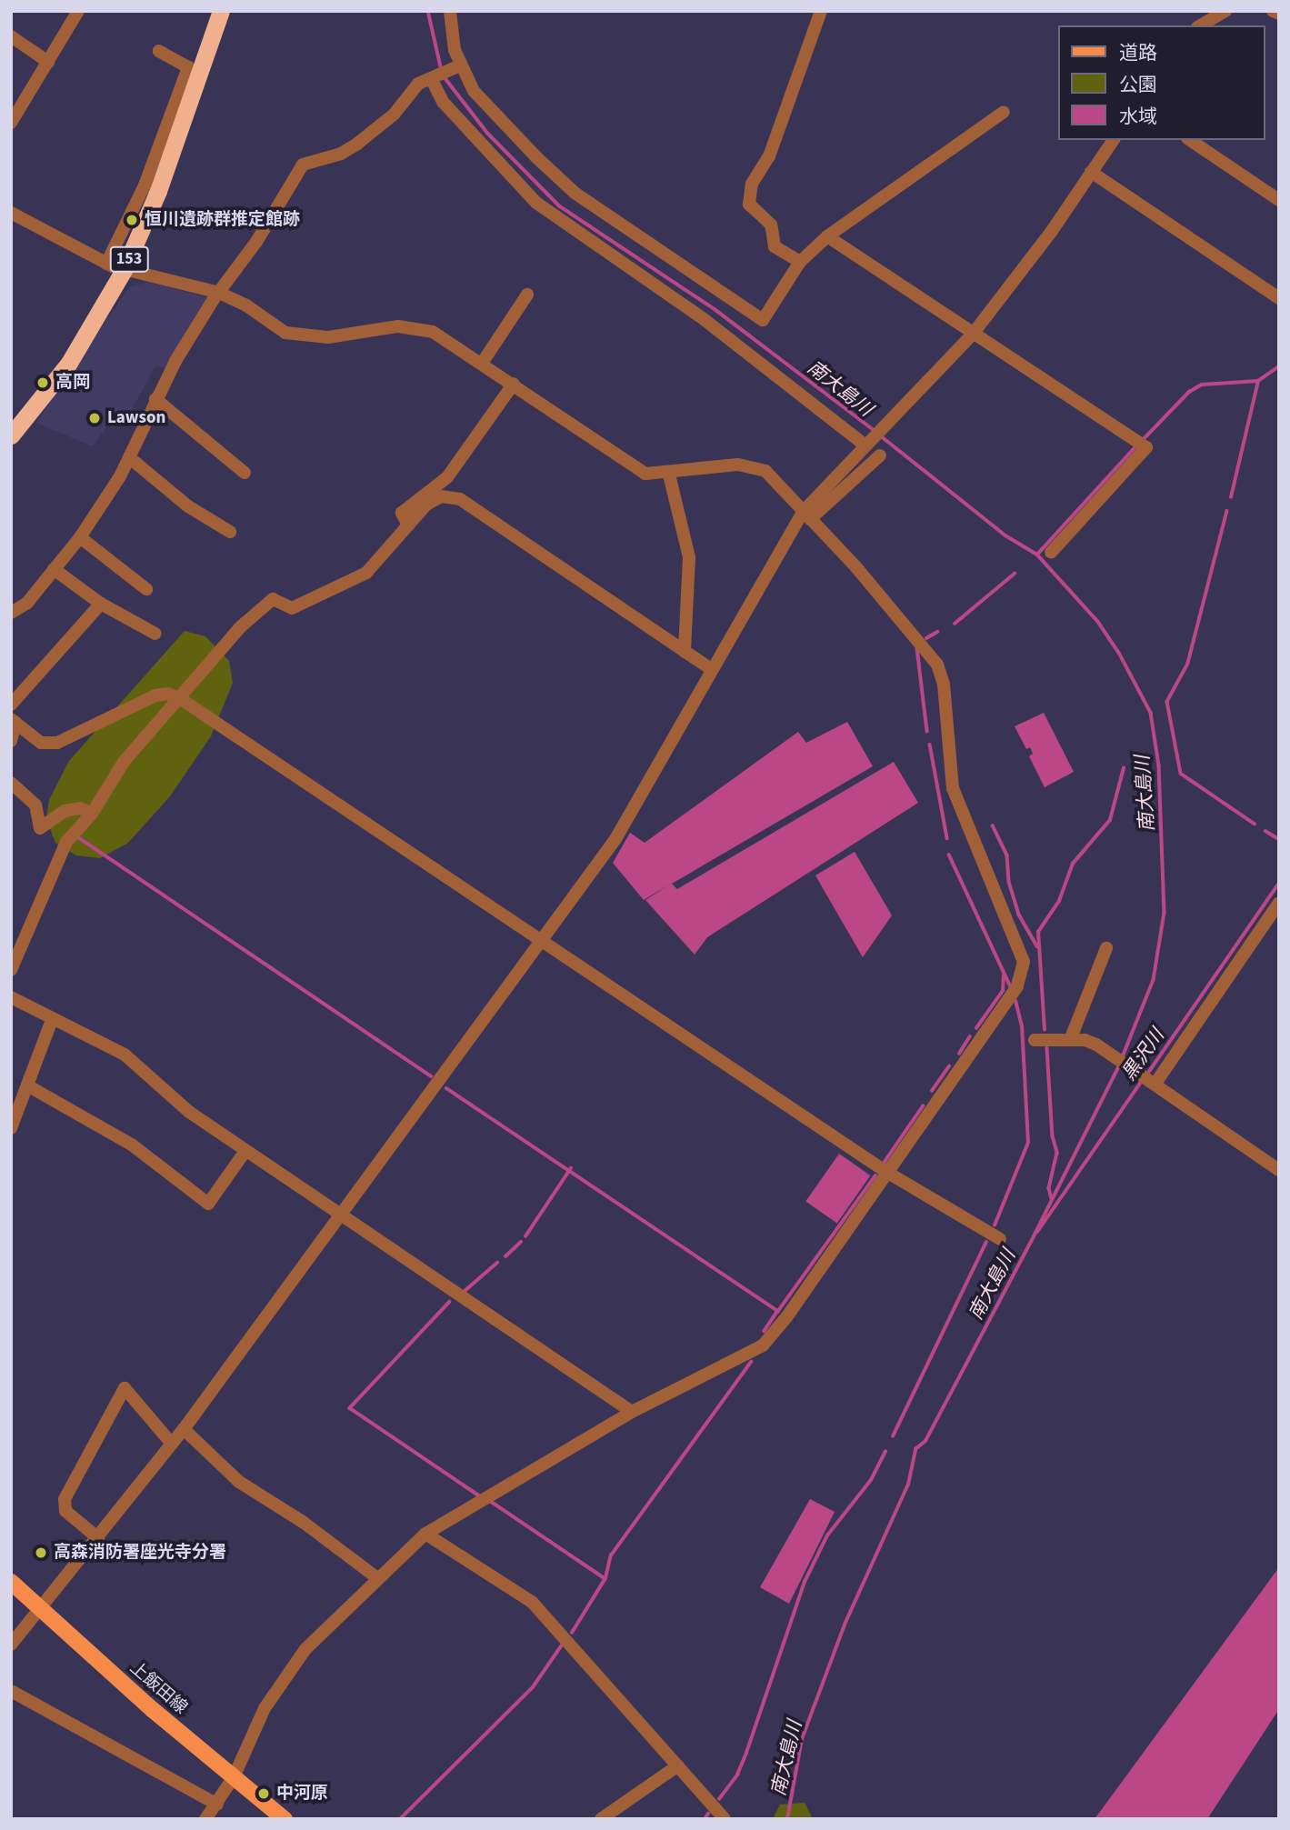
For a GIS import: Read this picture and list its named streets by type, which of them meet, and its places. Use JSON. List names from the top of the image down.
{
  "streets": {
    "highway": ["153"],
    "main road": ["上飯田線"]
  },
  "water": ["南大島川", "黒沢川"],
  "places": [
    "恒川遺跡群推定館跡",
    "高岡",
    "Lawson",
    "高森消防署座光寺分署",
    "中河原"
  ],
  "legend": ["道路", "公園", "水域"]
}
